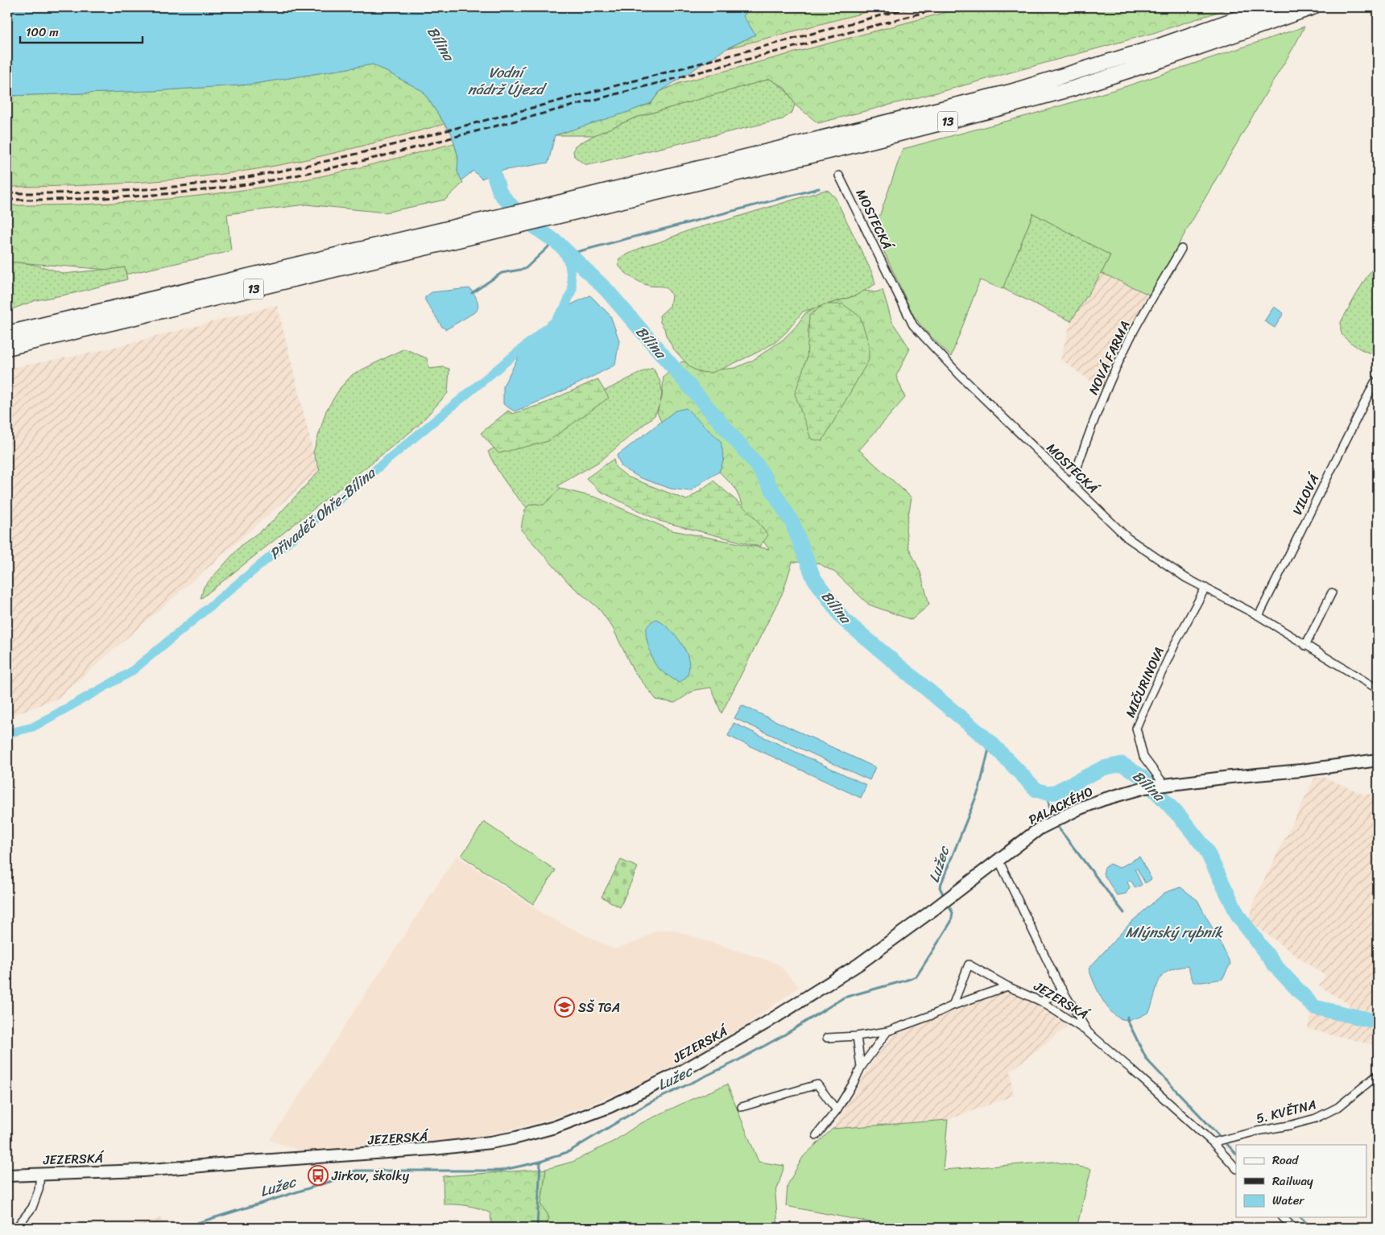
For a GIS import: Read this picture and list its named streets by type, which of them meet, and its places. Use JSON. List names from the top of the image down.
{
  "streets": {
    "highway": ["13"],
    "street": [
      "MOSTECKÁ",
      "NOVÁ FARMA",
      "VILOVÁ",
      "MIČURINOVA",
      "PALACKÉHO",
      "JEZERSKÁ",
      "5. KVĚTNA"
    ]
  },
  "crossings": [
    ["MOSTECKÁ", "NOVÁ FARMA"],
    ["MOSTECKÁ", "VILOVÁ"],
    ["MOSTECKÁ", "MIČURINOVA"],
    ["MIČURINOVA", "PALACKÉHO"],
    ["PALACKÉHO", "JEZERSKÁ"],
    ["JEZERSKÁ", "5. KVĚTNA"]
  ],
  "water": [
    "Bílina",
    "Vodní nádrž Újezd",
    "Přivaděč Ohře-Bílina",
    "Lužec",
    "Mlýnský rybník"
  ],
  "places": {
    "school or university": ["SŠ TGA"],
    "bus stop": ["Jirkov, školky"]
  },
  "legend": ["Road", "Railway", "Water"],
  "scale_bar": "100 m"
}
